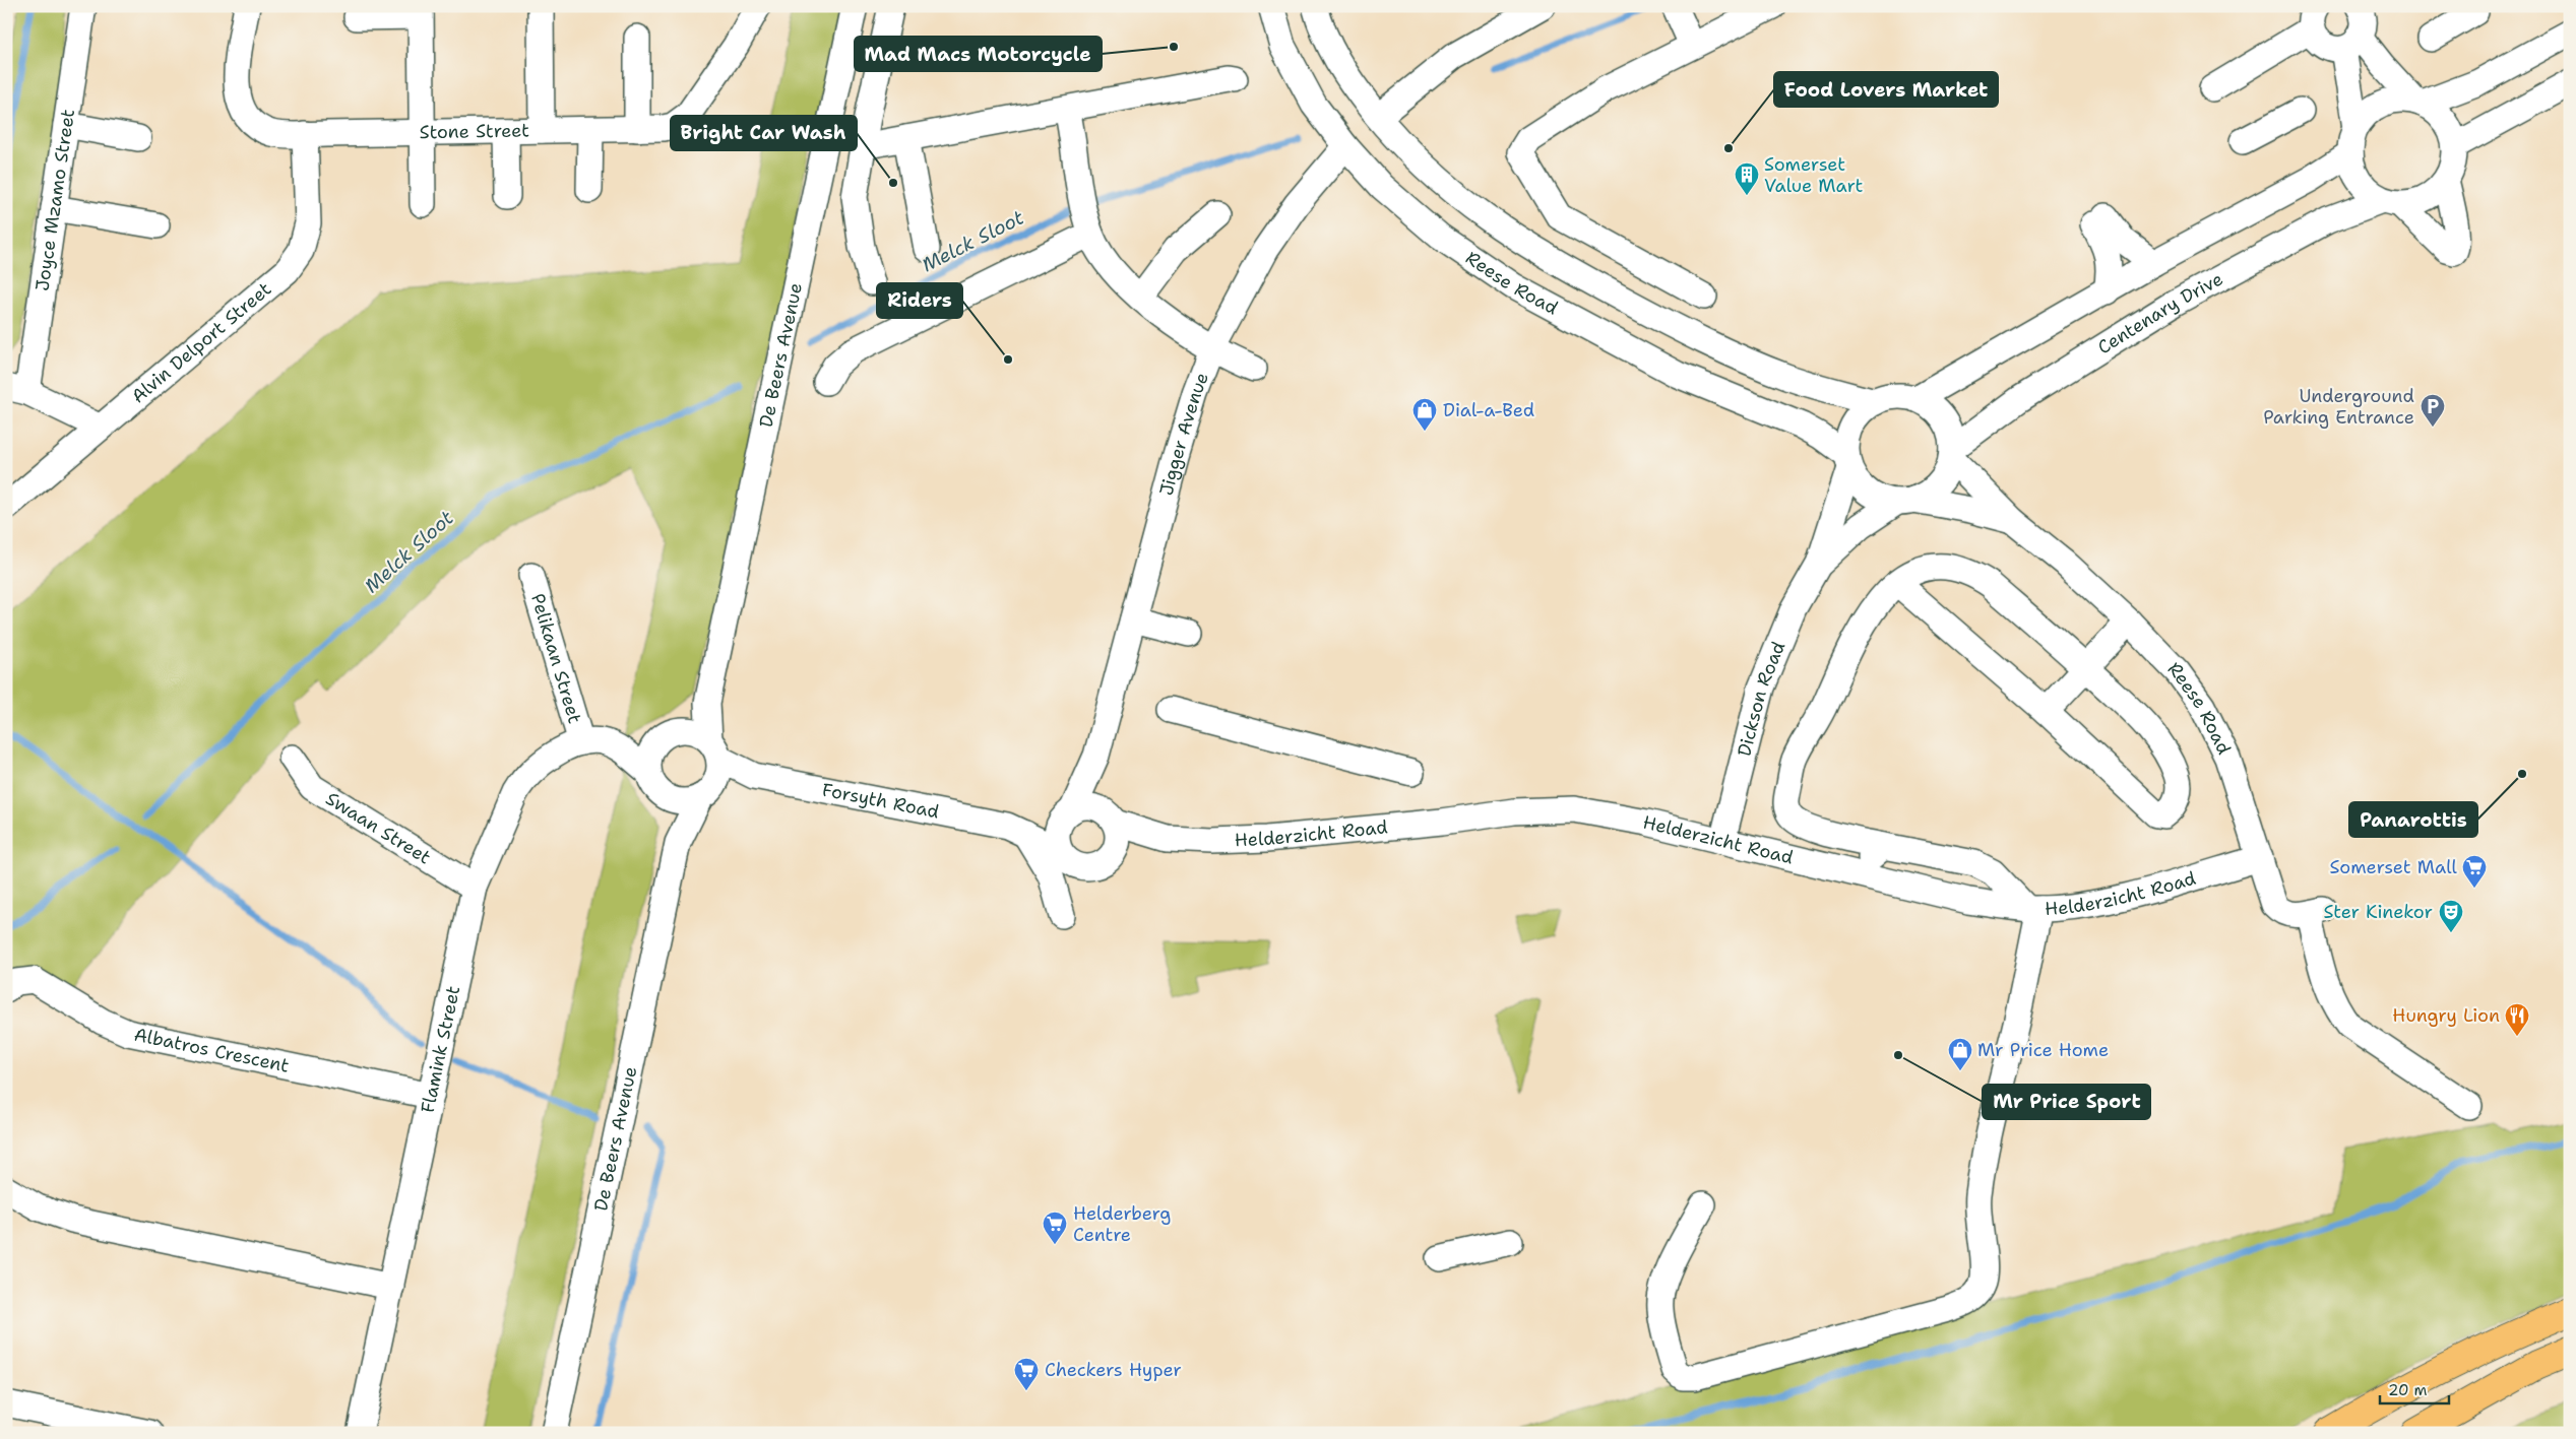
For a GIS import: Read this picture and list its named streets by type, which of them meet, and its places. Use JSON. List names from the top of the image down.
{
  "streets": {
    "street": [
      "Stone Street",
      "Joyce Mzamo Street",
      "Reese Road",
      "Centenary Drive",
      "Alvin Delport Street",
      "De Beers Avenue",
      "Jigger Avenue",
      "Pelikaan Street",
      "Dickson Road",
      "Forsyth Road",
      "Swaan Street",
      "Helderzicht Road",
      "Flamink Street",
      "Albatros Crescent"
    ]
  },
  "crossings": [
    ["Stone Street", "Alvin Delport Street"],
    ["Reese Road", "Centenary Drive"],
    ["Reese Road", "Jigger Avenue"],
    ["Reese Road", "Dickson Road"],
    ["Reese Road", "Helderzicht Road"],
    ["Centenary Drive", "Dickson Road"],
    ["De Beers Avenue", "Forsyth Road"],
    ["Jigger Avenue", "Forsyth Road"],
    ["Jigger Avenue", "Helderzicht Road"],
    ["Pelikaan Street", "Flamink Street"],
    ["Dickson Road", "Helderzicht Road"],
    ["Forsyth Road", "Helderzicht Road"],
    ["Swaan Street", "Flamink Street"],
    ["Flamink Street", "Albatros Crescent"]
  ],
  "water": ["Melck Sloot"],
  "places": {
    "other": [
      "Mad Macs Motorcycle",
      "Food Lovers Market",
      "Bright Car Wash",
      "Riders",
      "Panarottis",
      "Mr Price Sport"
    ],
    "building": ["Somerset Value Mart"],
    "parking": ["Underground Parking Entrance"],
    "shop": ["Dial-a-Bed", "Mr Price Home"],
    "supermarket": ["Somerset Mall", "Helderberg Centre", "Checkers Hyper"],
    "theatre": ["Ster Kinekor"],
    "restaurant": ["Hungry Lion"]
  },
  "scale_bar": "20 m"
}
